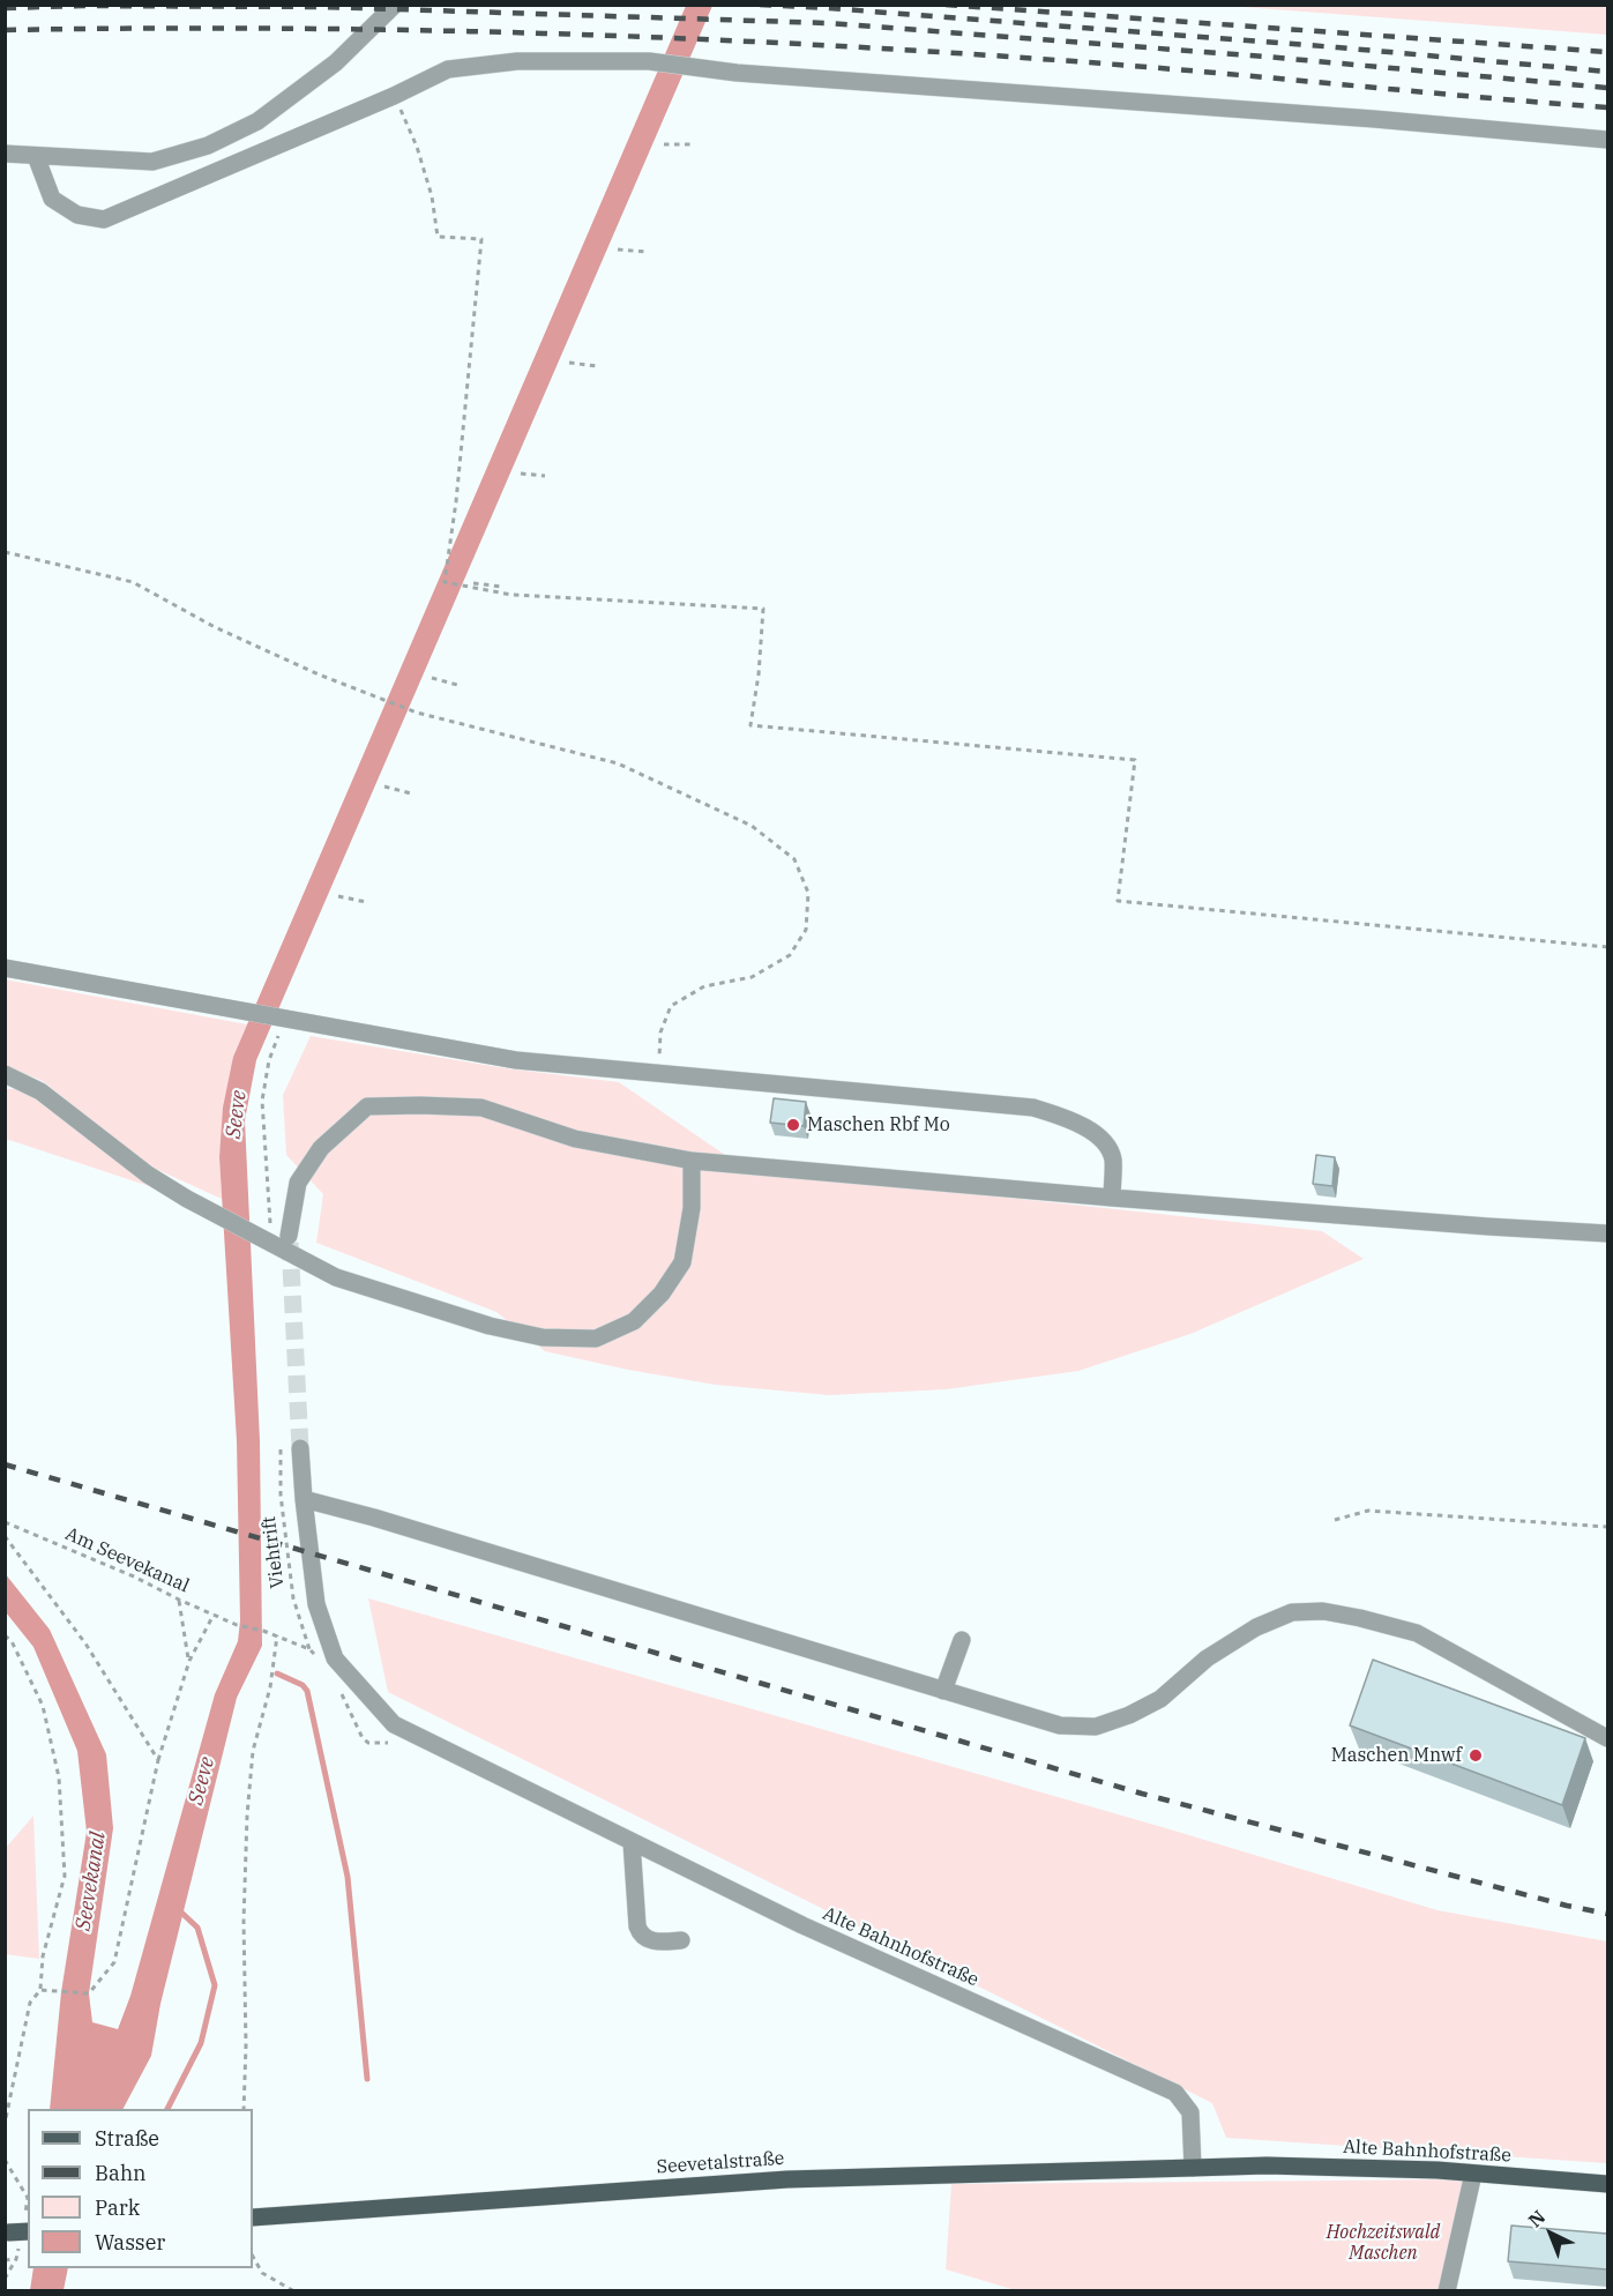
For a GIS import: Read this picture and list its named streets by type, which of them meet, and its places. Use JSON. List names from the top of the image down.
{
  "streets": {
    "main road": ["Alte Bahnhofstraße", "Seevetalstraße"],
    "path": ["Viehtrift", "Am Seevekanal"]
  },
  "crossings": [
    ["Alte Bahnhofstraße", "Seevetalstraße"]
  ],
  "water": ["Seeve", "Seevekanal"],
  "parks": ["Hochzeitswald Maschen"],
  "places": ["Maschen Rbf Mo", "Maschen Mnwf"],
  "legend": [
    "Straße",
    "Bahn",
    "Park",
    "Wasser"
  ],
  "north": "top left"
}
